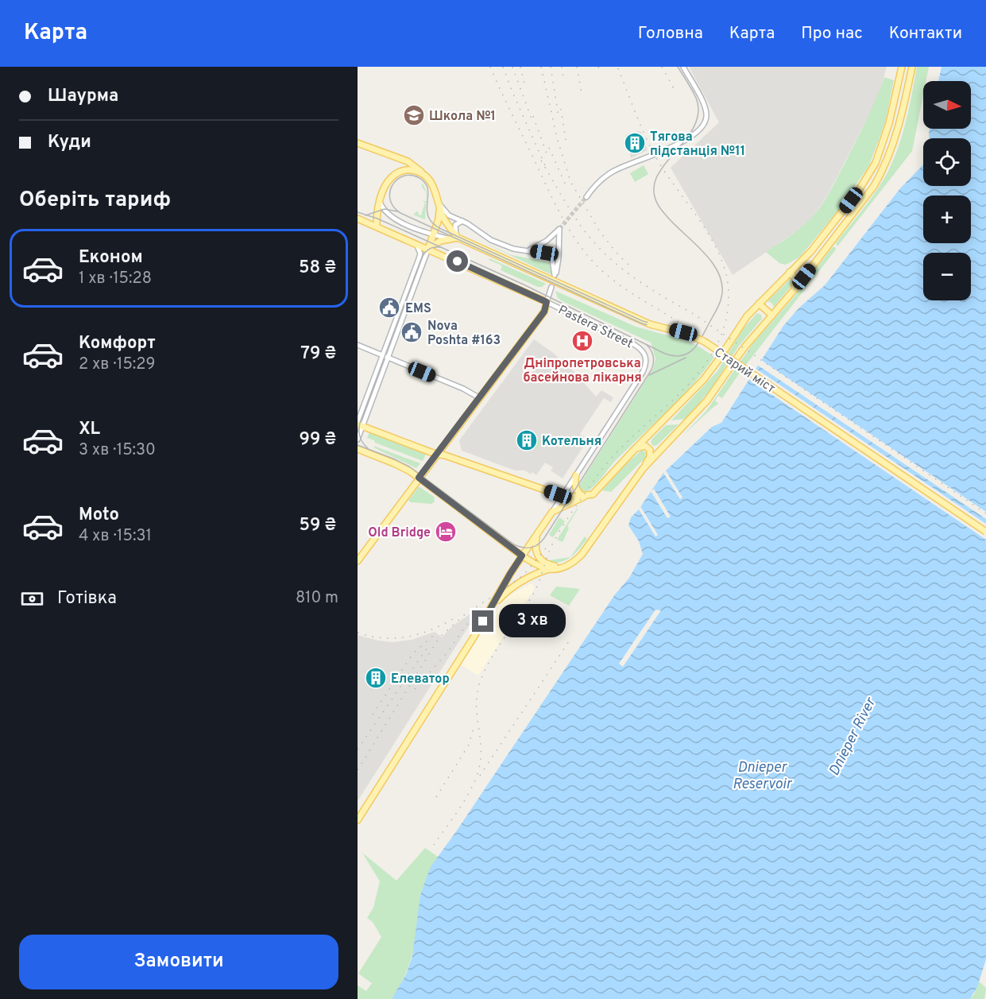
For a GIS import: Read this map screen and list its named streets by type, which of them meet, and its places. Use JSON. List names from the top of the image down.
{
  "streets": {
    "main road": ["Pastera Street", "Старий міст"]
  },
  "water": ["Dnieper River", "Dnieper Reservoir"],
  "places": {
    "school or university": ["Школа №1"],
    "building": ["Тягова пiдстанцiя №11", "Котельня", "Елеватор"],
    "public building": ["EMS", "Nova Poshta #163"],
    "hospital": ["Дніпропетровська басейнова лікарня"],
    "hotel": ["Old Bridge"]
  },
  "north": "right",
  "page": {
    "header": "Карта",
    "nav": [
      "Головна",
      "Карта",
      "Про нас",
      "Контакти"
    ],
    "banner": ["Шаурма", "Куди"],
    "map_buttons": ["+", "−"],
    "heading": "Оберіть тариф",
    "list": [
      {
        "name": "Економ",
        "note": "1 хв · 15:28",
        "value": "58 ₴"
      },
      {
        "name": "Комфорт",
        "note": "2 хв · 15:29",
        "value": "79 ₴"
      },
      {
        "name": "XL",
        "note": "3 хв · 15:30",
        "value": "99 ₴"
      },
      {
        "name": "Moto",
        "note": "4 хв · 15:31",
        "value": "59 ₴"
      }
    ],
    "pay": ["Готівка", "810 m"],
    "bubble": "3 хв",
    "buttons": "Замовити"
  }
}
